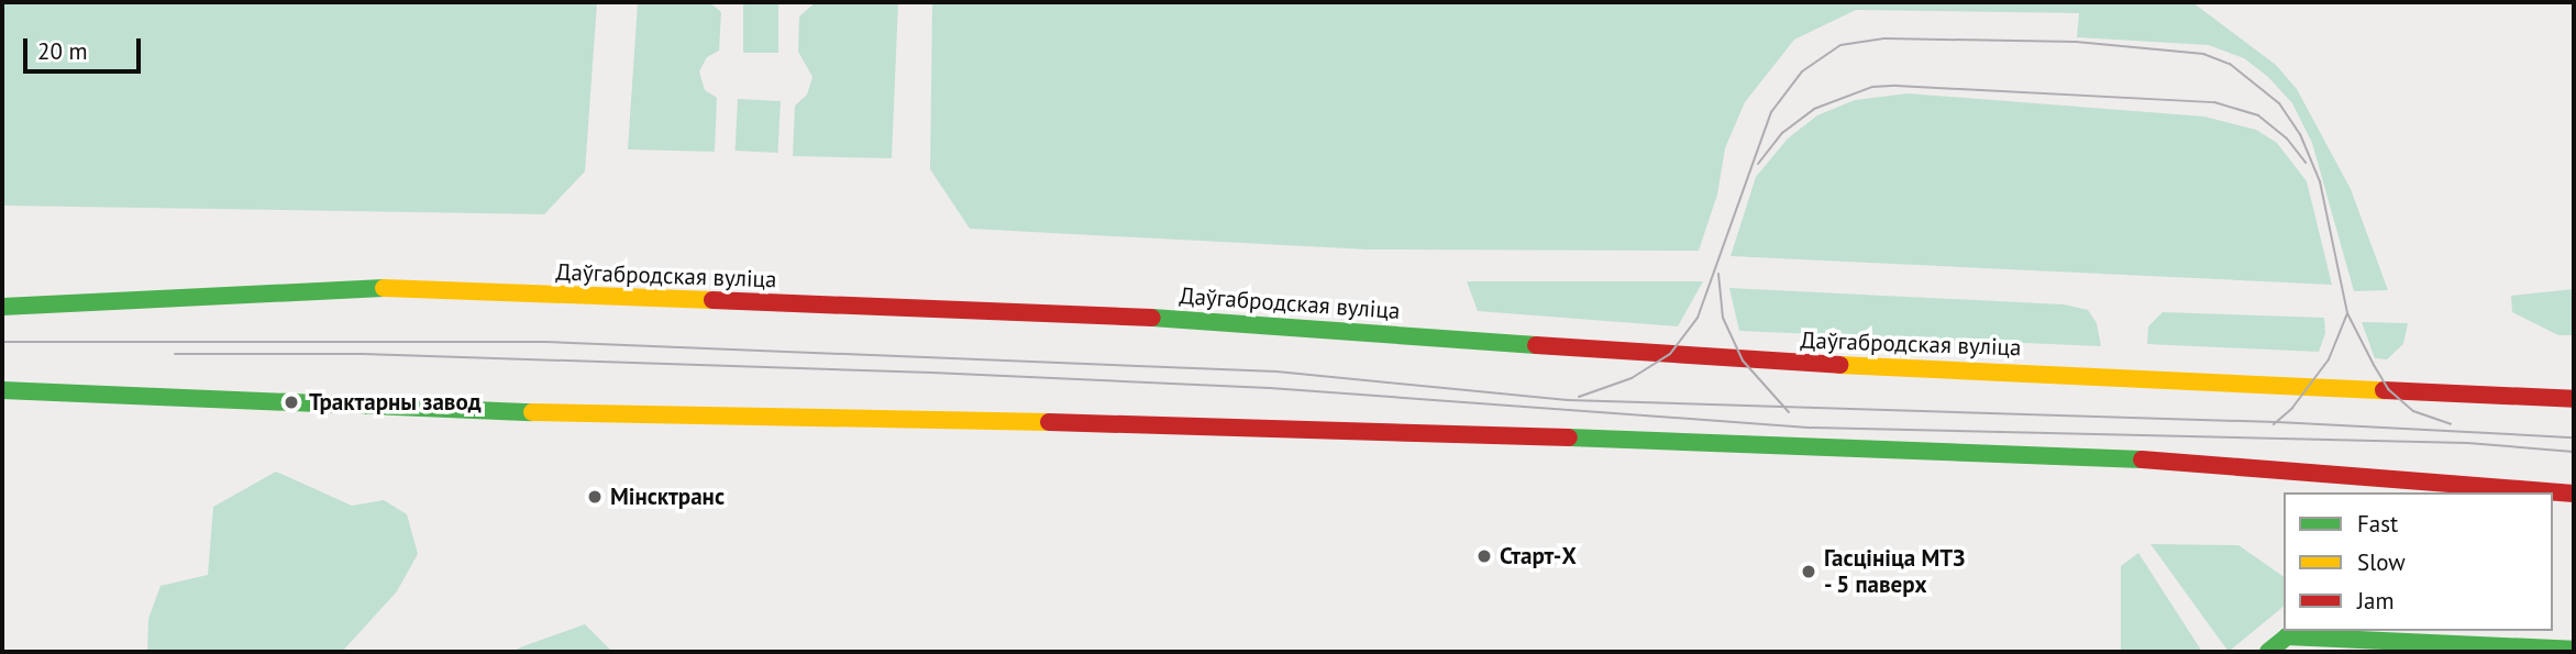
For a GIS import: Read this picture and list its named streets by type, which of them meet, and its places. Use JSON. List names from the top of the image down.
{
  "streets": {
    "main road": ["Даўгабродская вуліца"]
  },
  "places": [
    "Трактарны завод",
    "Мінсктранс",
    "Старт-X",
    "Гасцініца МТЗ - 5 паверх"
  ],
  "legend": ["Fast", "Slow", "Jam"],
  "scale_bar": "20 m"
}
